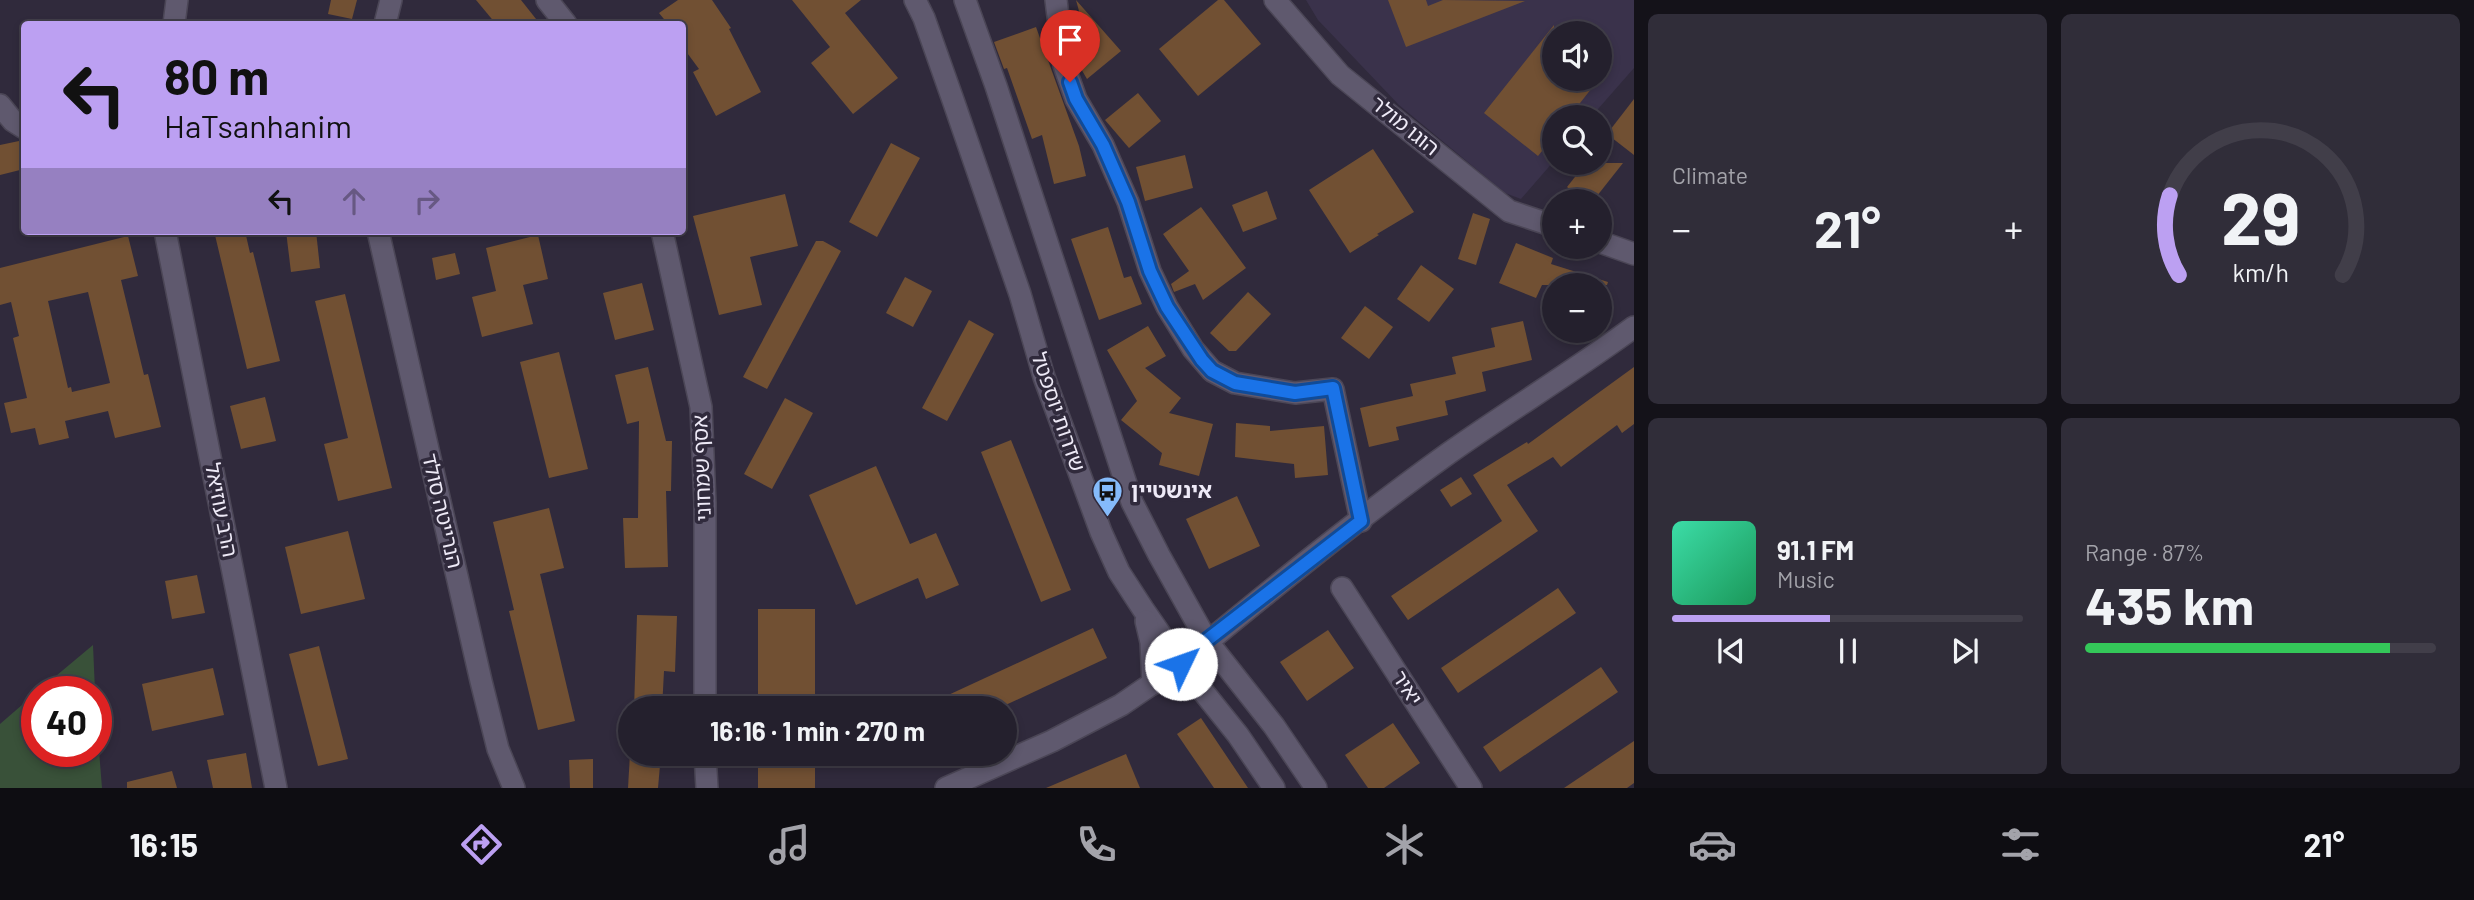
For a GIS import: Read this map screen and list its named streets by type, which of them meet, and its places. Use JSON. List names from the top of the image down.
{
  "streets": {
    "street": [
      "הוגו מולר",
      "שדרות יוספטל",
      "אסף שמחוני",
      "הרב עוזיאל",
      "הנרייטה סולד",
      "יאיר"
    ]
  },
  "places": {
    "bus stop": ["אינשטיין"]
  },
  "page": {
    "tile": [
      "Climate",
      ["Range · 87%", "435 km"]
    ],
    "map_buttons": ["+", "−"],
    "turn": ["80 m", "HaTsanhanim"],
    "heat": ["−", "21°", "+"],
    "song": ["91.1 FM", "Music"],
    "limit": "40",
    "trip": "16:16 · 1 min · 270 m",
    "tabs": ["16:15", "21°"],
    "gauge": ["29", "km/h"]
  }
}
